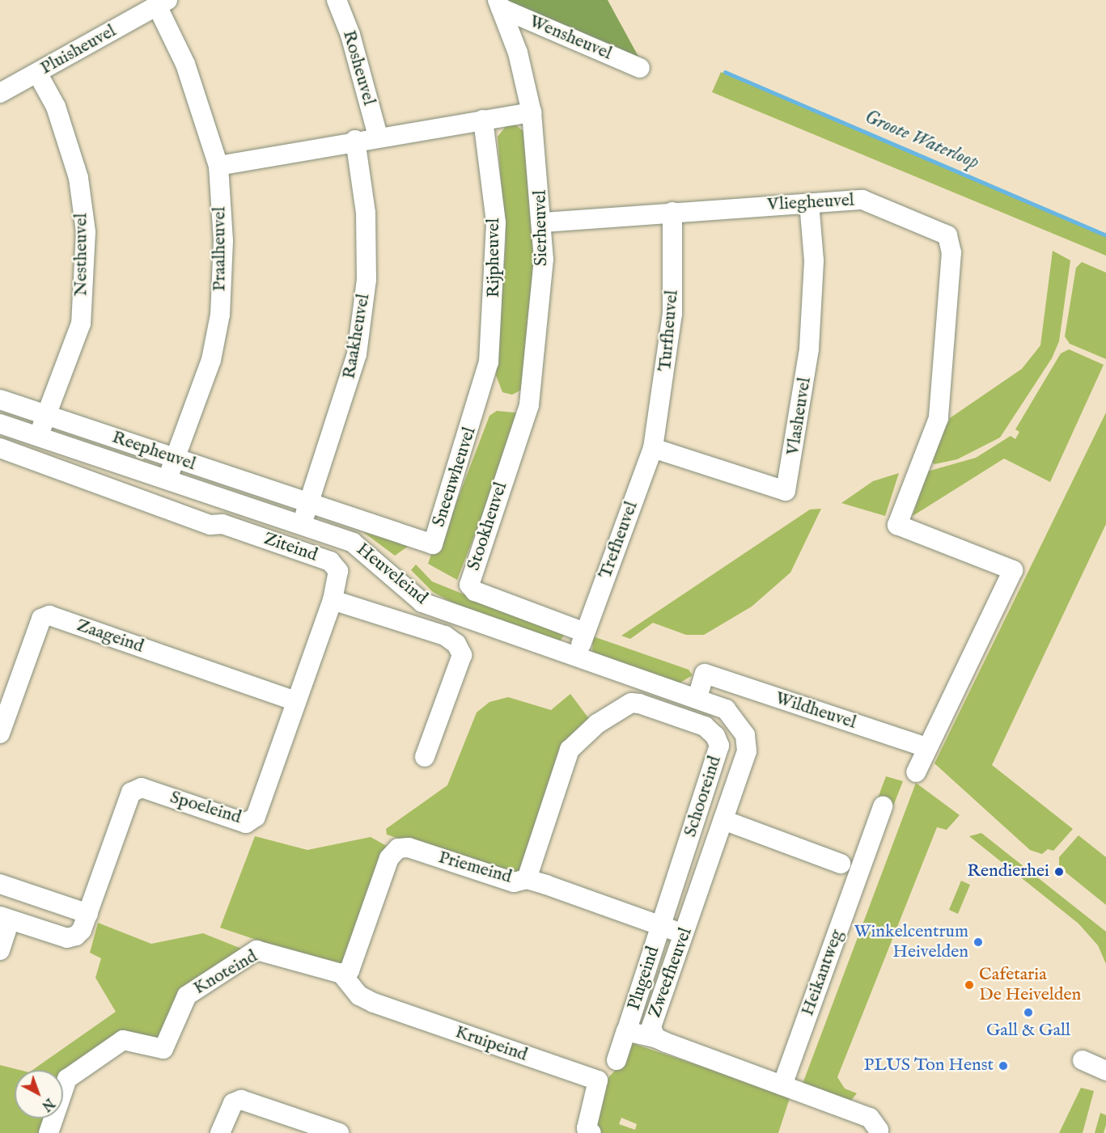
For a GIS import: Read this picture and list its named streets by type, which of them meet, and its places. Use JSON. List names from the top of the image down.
{
  "streets": {
    "street": [
      "Wensheuvel",
      "Pluisheuvel",
      "Rosheuvel",
      "Vliegheuvel",
      "Sierheuvel",
      "Praalheuvel",
      "Nestheuvel",
      "Rijpheuvel",
      "Turfheuvel",
      "Raakheuvel",
      "Vlasheuvel",
      "Reepheuvel",
      "Sneeuwheuvel",
      "Stookheuvel",
      "Trefheuvel",
      "Ziteind",
      "Heuveleind",
      "Zaageind",
      "Wildheuvel",
      "Schooreind",
      "Spoeleind",
      "Priemeind",
      "Knoteind",
      "Zweefheuvel",
      "Heikantweg",
      "Plugeind",
      "Kruipeind"
    ]
  },
  "crossings": [
    ["Wensheuvel", "Sierheuvel"],
    ["Pluisheuvel", "Praalheuvel"],
    ["Pluisheuvel", "Nestheuvel"],
    ["Vliegheuvel", "Sierheuvel"],
    ["Vliegheuvel", "Turfheuvel"],
    ["Vliegheuvel", "Vlasheuvel"],
    ["Vliegheuvel", "Wildheuvel"],
    ["Sierheuvel", "Stookheuvel"],
    ["Praalheuvel", "Reepheuvel"],
    ["Praalheuvel", "Ziteind"],
    ["Praalheuvel", "Heuveleind"],
    ["Nestheuvel", "Reepheuvel"],
    ["Nestheuvel", "Heuveleind"],
    ["Rijpheuvel", "Sneeuwheuvel"],
    ["Turfheuvel", "Vlasheuvel"],
    ["Turfheuvel", "Trefheuvel"],
    ["Raakheuvel", "Reepheuvel"],
    ["Raakheuvel", "Sneeuwheuvel"],
    ["Raakheuvel", "Heuveleind"],
    ["Vlasheuvel", "Trefheuvel"],
    ["Reepheuvel", "Sneeuwheuvel"],
    ["Stookheuvel", "Trefheuvel"],
    ["Ziteind", "Spoeleind"],
    ["Heuveleind", "Wildheuvel"],
    ["Heuveleind", "Zweefheuvel"],
    ["Zaageind", "Spoeleind"],
    ["Schooreind", "Priemeind"],
    ["Schooreind", "Plugeind"],
    ["Priemeind", "Knoteind"],
    ["Priemeind", "Zweefheuvel"],
    ["Priemeind", "Plugeind"],
    ["Priemeind", "Kruipeind"],
    ["Knoteind", "Kruipeind"],
    ["Zweefheuvel", "Heikantweg"],
    ["Zweefheuvel", "Plugeind"]
  ],
  "water": ["Groote Waterloop"],
  "places": [
    "Rendierhei",
    "Winkelcentrum Heivelden",
    "Cafetaria De Heivelden",
    "Gall & Gall",
    "PLUS Ton Henst"
  ],
  "north": "bottom right"
}
